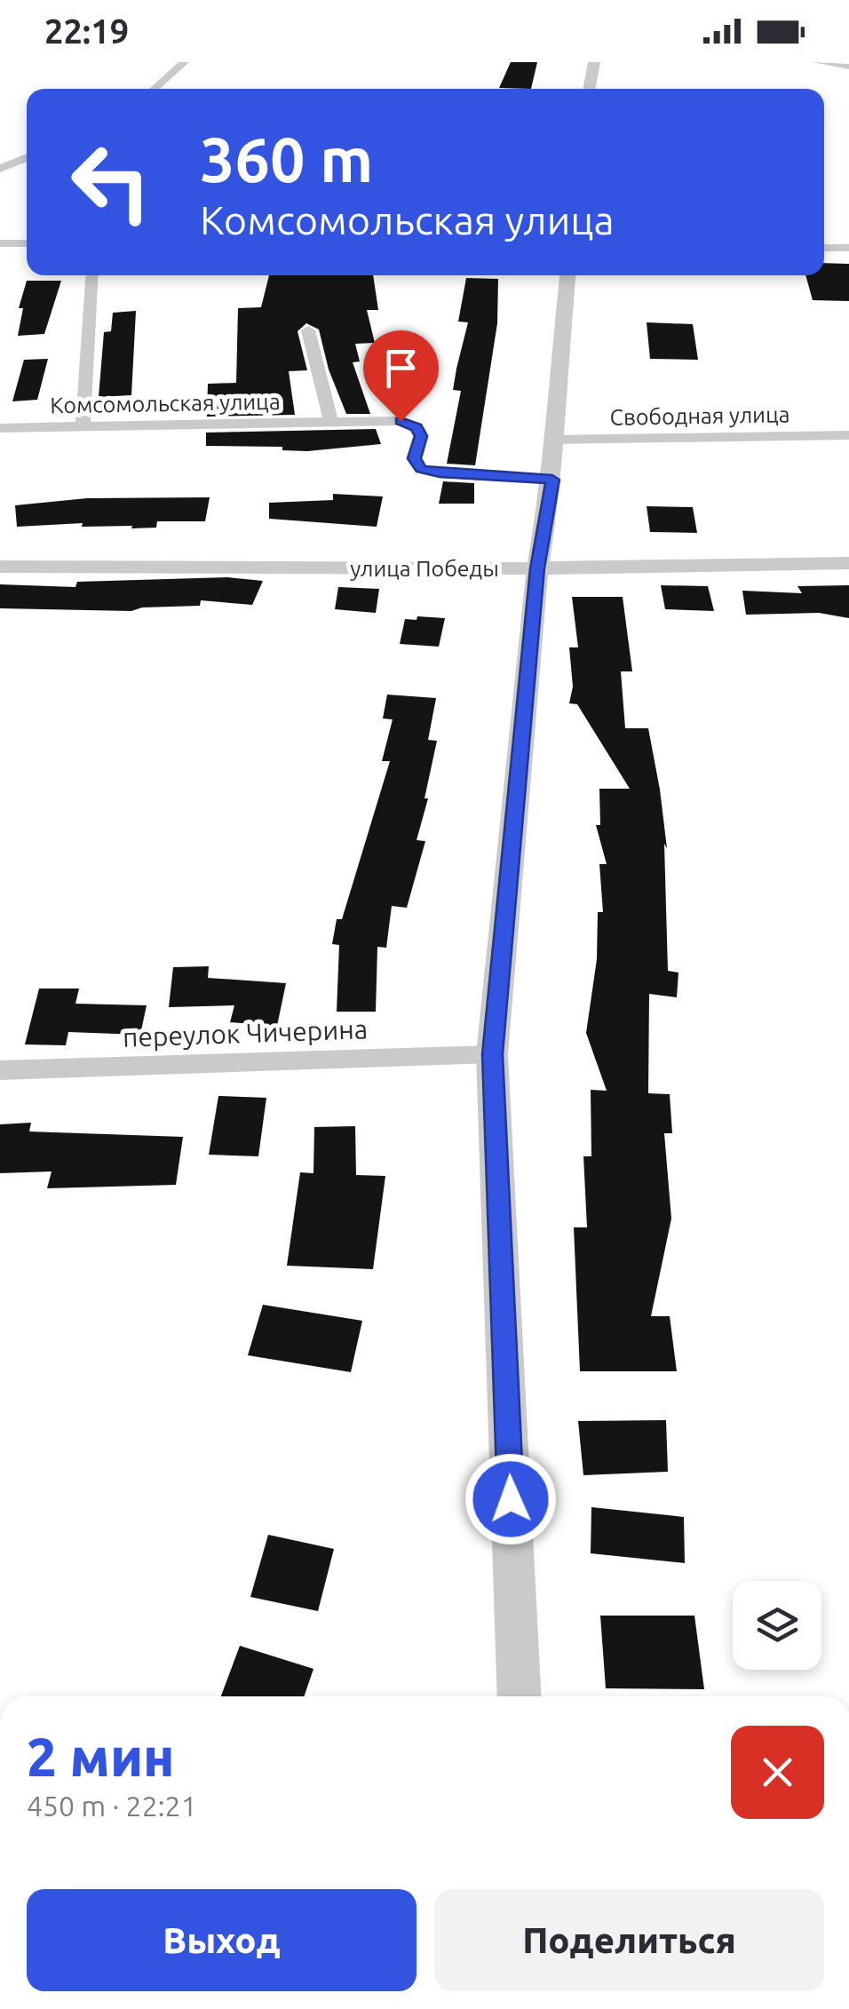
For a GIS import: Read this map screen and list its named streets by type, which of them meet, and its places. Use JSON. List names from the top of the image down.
{
  "streets": {
    "street": [
      "Комсомольская улица",
      "Свободная улица",
      "улица Победы",
      "переулок Чичерина"
    ]
  },
  "page": {
    "status": "22:19",
    "turn": ["360 m", "Комсомольская улица"],
    "heading": ["2 мин", "450 m · 22:21"],
    "buttons": ["Выход", "Поделиться"]
  }
}
